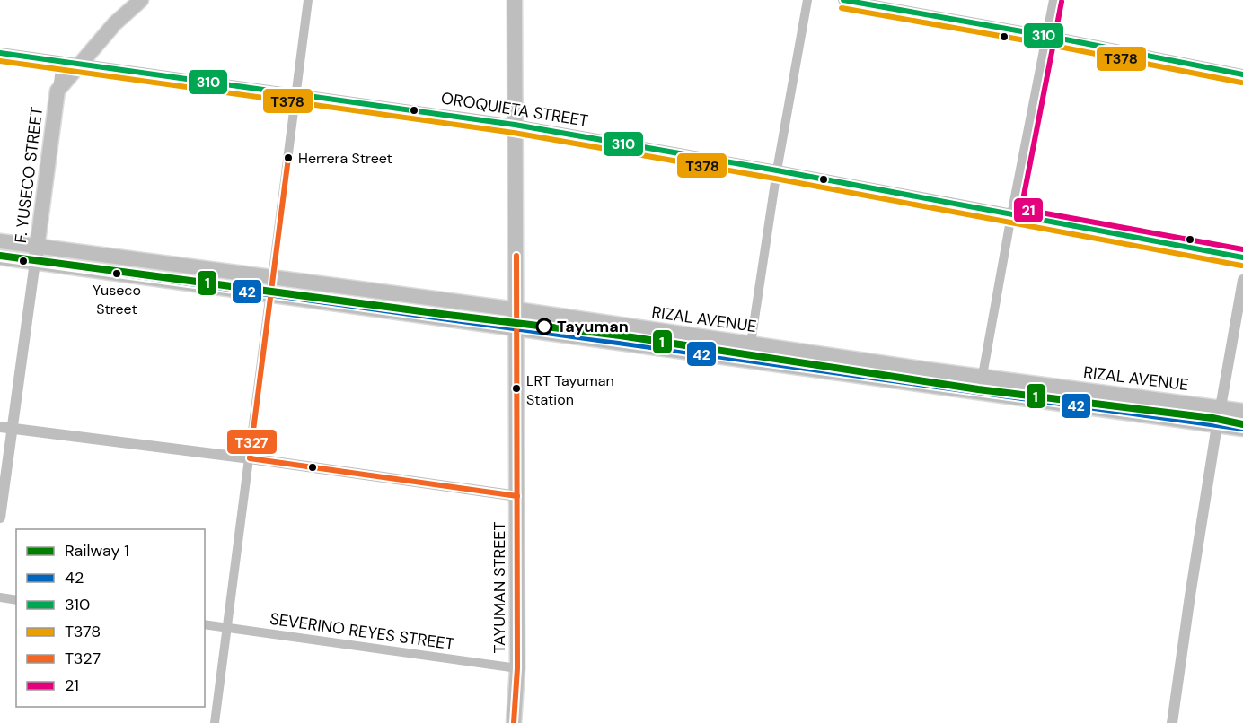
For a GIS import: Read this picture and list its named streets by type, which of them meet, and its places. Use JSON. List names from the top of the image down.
{
  "streets": {
    "main road": ["F. YUSECO STREET", "RIZAL AVENUE", "TAYUMAN STREET"],
    "street": ["OROQUIETA STREET", "SEVERINO REYES STREET"]
  },
  "crossings": [
    ["OROQUIETA STREET", "F. YUSECO STREET"],
    ["OROQUIETA STREET", "TAYUMAN STREET"],
    ["F. YUSECO STREET", "RIZAL AVENUE"],
    ["RIZAL AVENUE", "TAYUMAN STREET"],
    ["TAYUMAN STREET", "SEVERINO REYES STREET"]
  ],
  "places": [
    "Herrera Street",
    "Yuseco Street",
    "Tayuman",
    "LRT Tayuman Station"
  ],
  "lines": [
    "transit line 310",
    "transit line 21",
    "transit line T378",
    "transit line T327",
    "rail line 1",
    "transit line 42"
  ],
  "legend": [
    "Railway 1",
    "42",
    "310",
    "T378",
    "T327",
    "21"
  ]
}
